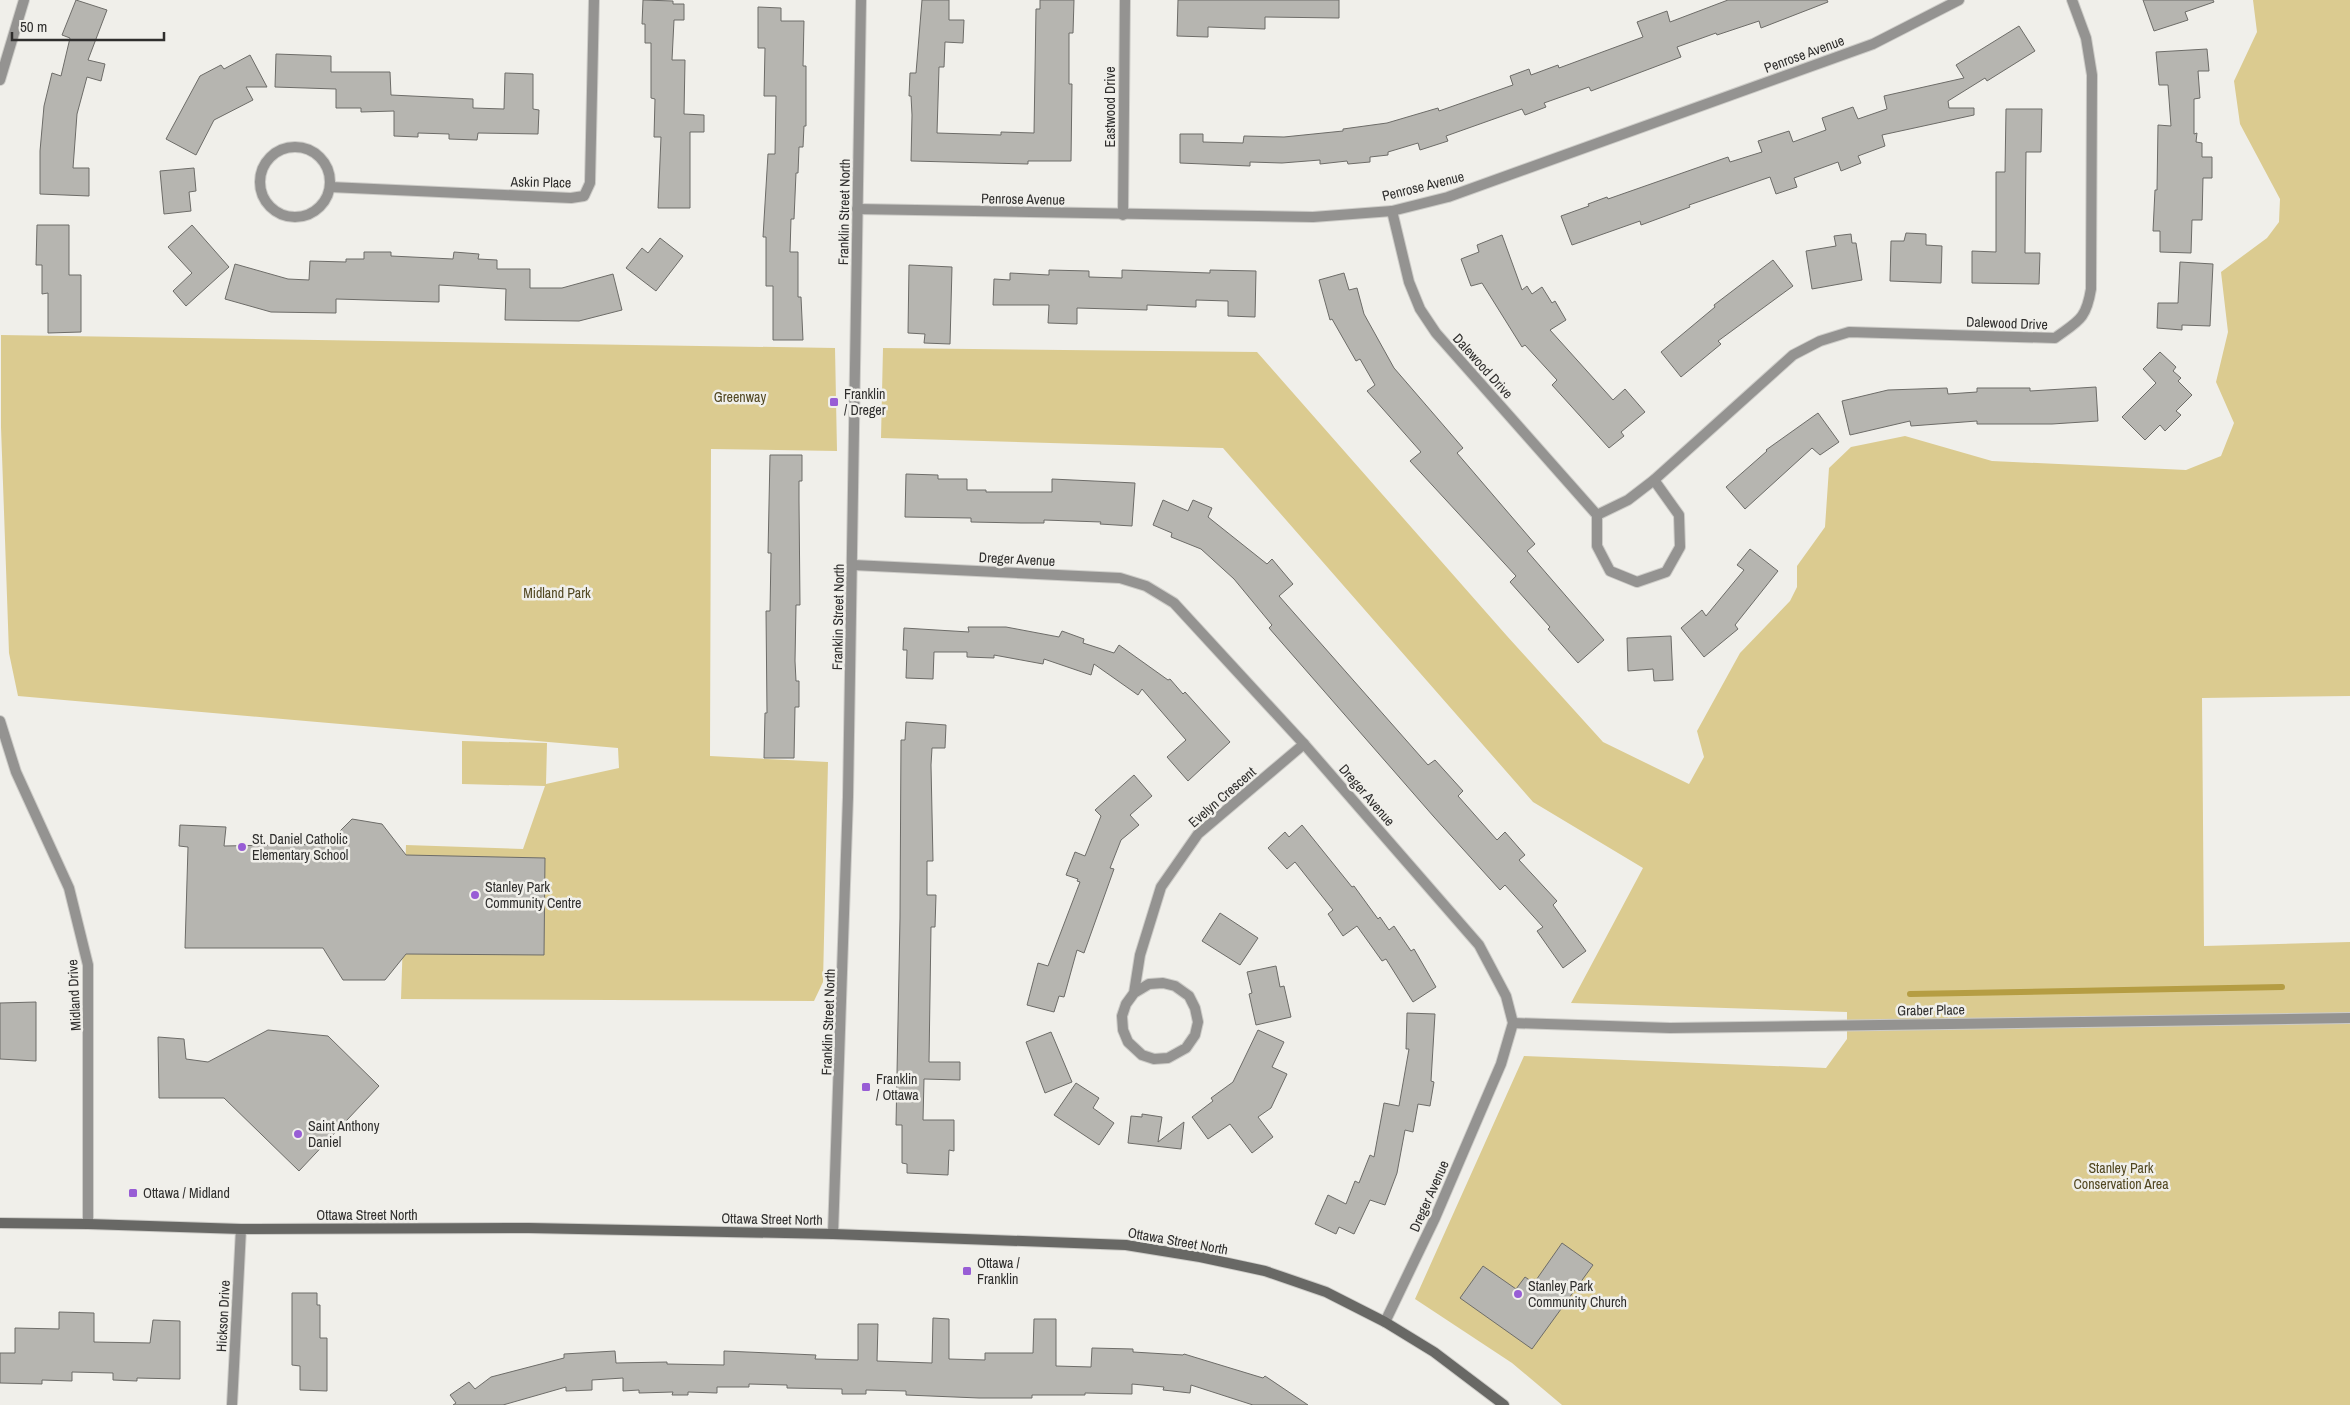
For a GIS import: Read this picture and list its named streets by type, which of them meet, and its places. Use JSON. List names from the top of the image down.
{
  "streets": {
    "main road": ["Ottawa Street North"],
    "street": [
      "Penrose Avenue",
      "Eastwood Drive",
      "Askin Place",
      "Franklin Street North",
      "Dalewood Drive",
      "Dreger Avenue",
      "Evelyn Crescent",
      "Midland Drive",
      "Graber Place",
      "Hickson Drive"
    ]
  },
  "crossings": [
    ["Penrose Avenue", "Eastwood Drive"],
    ["Penrose Avenue", "Franklin Street North"],
    ["Penrose Avenue", "Dalewood Drive"],
    ["Franklin Street North", "Dreger Avenue"],
    ["Franklin Street North", "Ottawa Street North"],
    ["Dreger Avenue", "Evelyn Crescent"],
    ["Dreger Avenue", "Graber Place"],
    ["Dreger Avenue", "Ottawa Street North"],
    ["Midland Drive", "Ottawa Street North"],
    ["Ottawa Street North", "Hickson Drive"]
  ],
  "parks": ["Greenway", "Midland Park", "Stanley Park Conservation Area"],
  "places": {
    "transit": [
      "Franklin / Dreger",
      "Franklin / Ottawa",
      "Ottawa / Midland",
      "Ottawa / Franklin"
    ],
    "other": [
      "St. Daniel Catholic Elementary School",
      "Stanley Park Community Centre",
      "Saint Anthony Daniel",
      "Stanley Park Community Church"
    ]
  },
  "scale_bar": "50 m"
}
